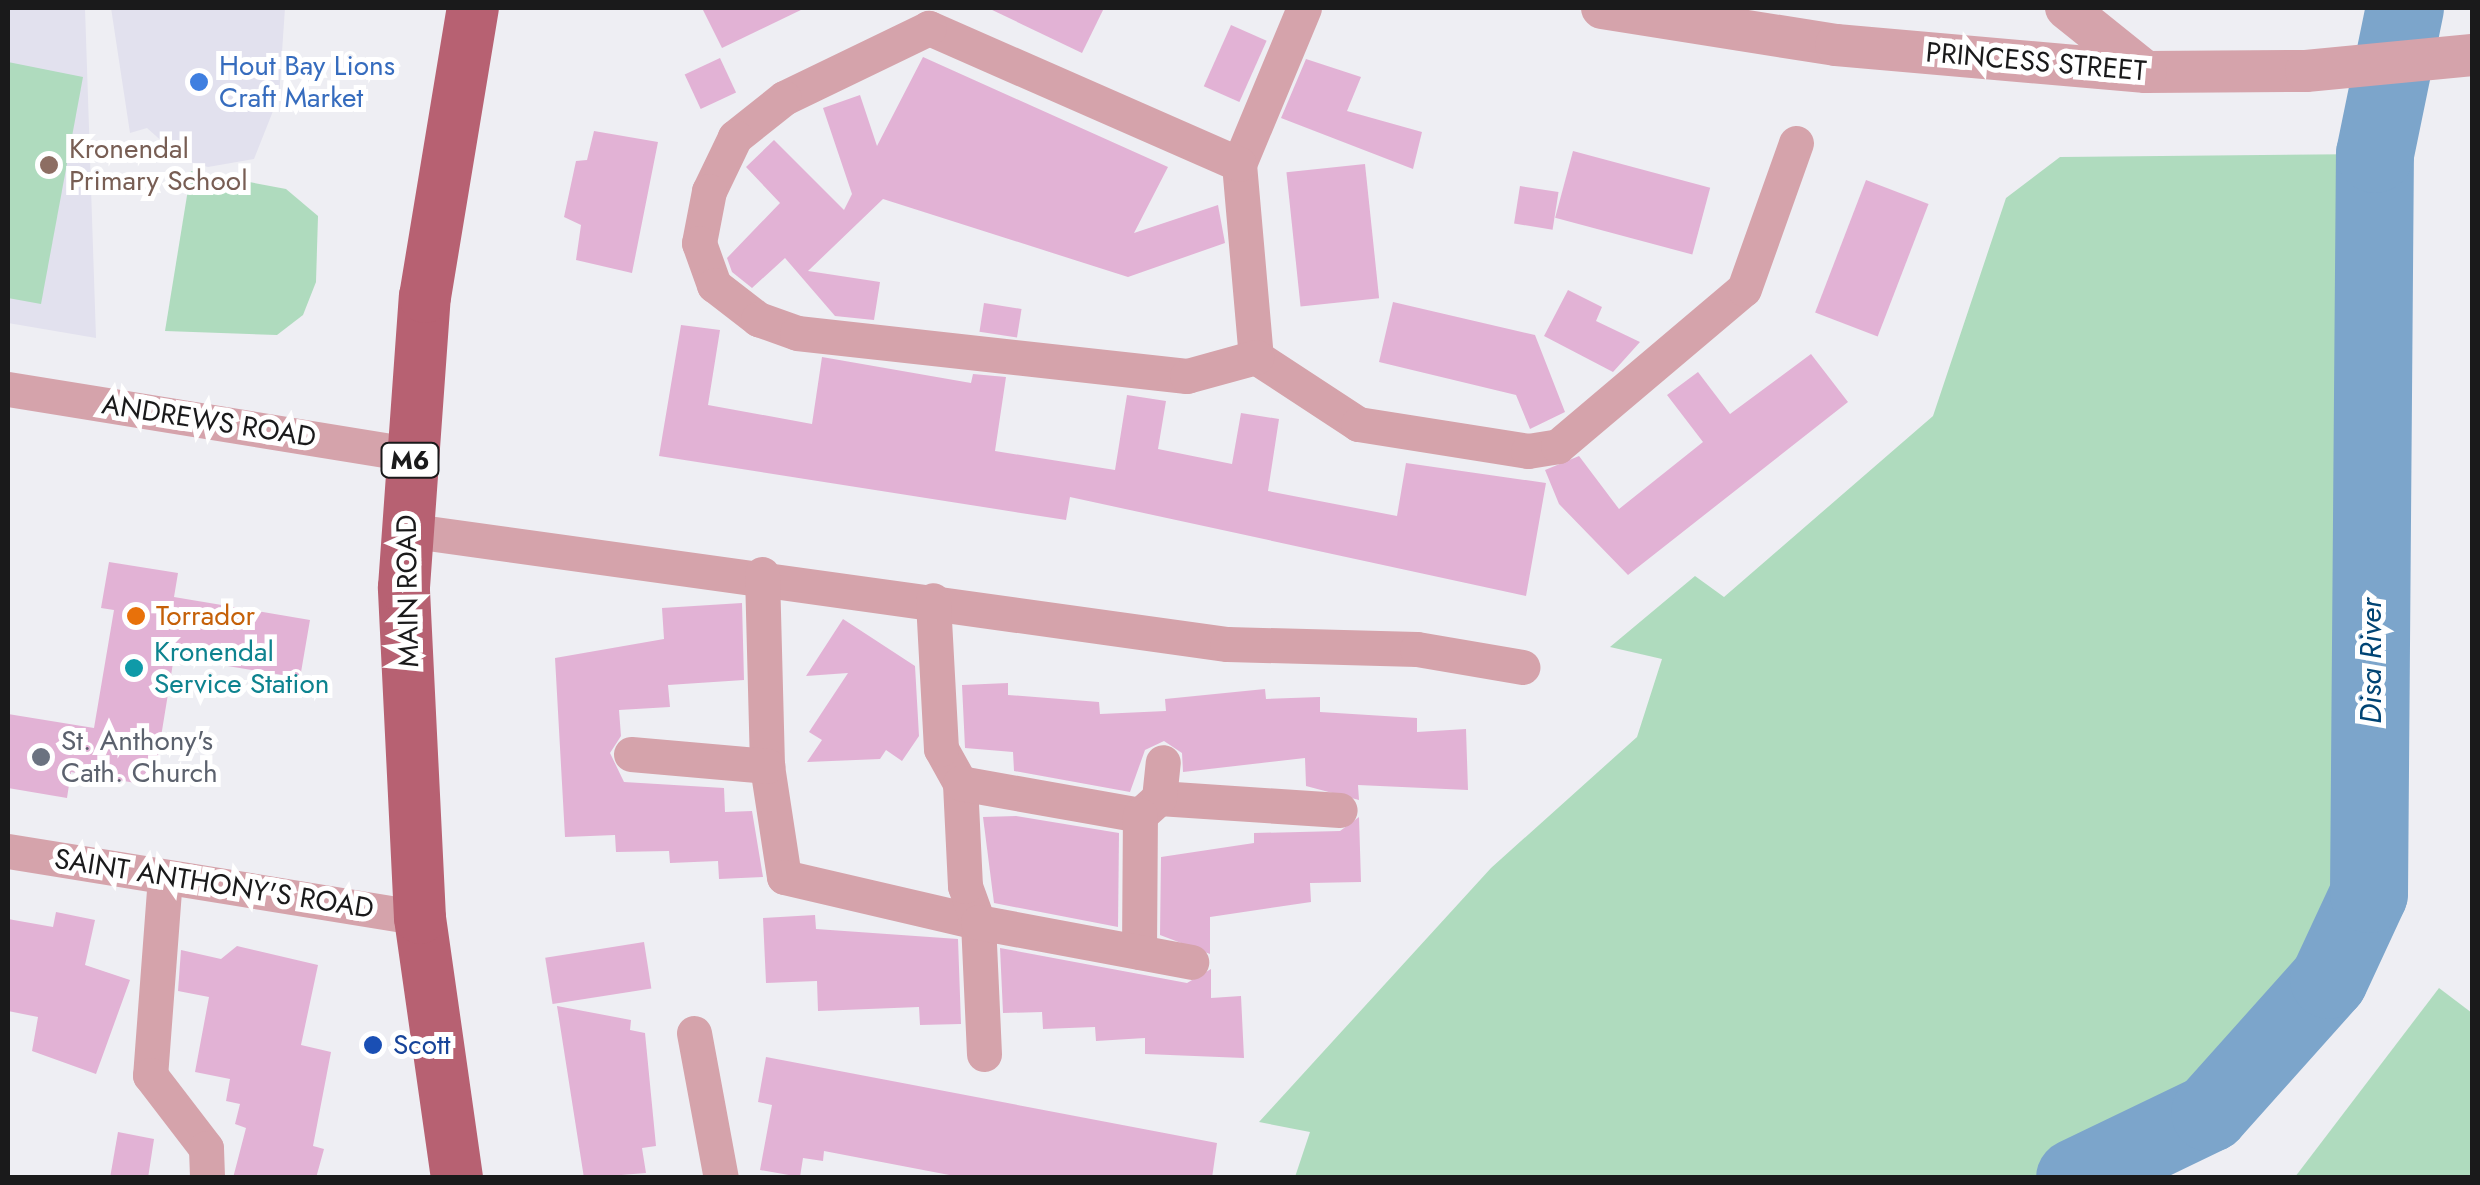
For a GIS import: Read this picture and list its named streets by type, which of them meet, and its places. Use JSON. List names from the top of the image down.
{
  "streets": {
    "main road": ["M6", "MAIN ROAD"],
    "street": ["PRINCESS STREET", "ANDREWS ROAD", "SAINT ANTHONY'S ROAD"]
  },
  "crossings": [
    ["ANDREWS ROAD", "MAIN ROAD"],
    ["MAIN ROAD", "SAINT ANTHONY'S ROAD"]
  ],
  "water": ["Disa River"],
  "places": [
    "Hout Bay Lions Craft Market",
    "Kronendal Primary School",
    "Torrador",
    "Kronendal Service Station",
    "St. Anthony's Cath. Church",
    "Scott"
  ]
}
